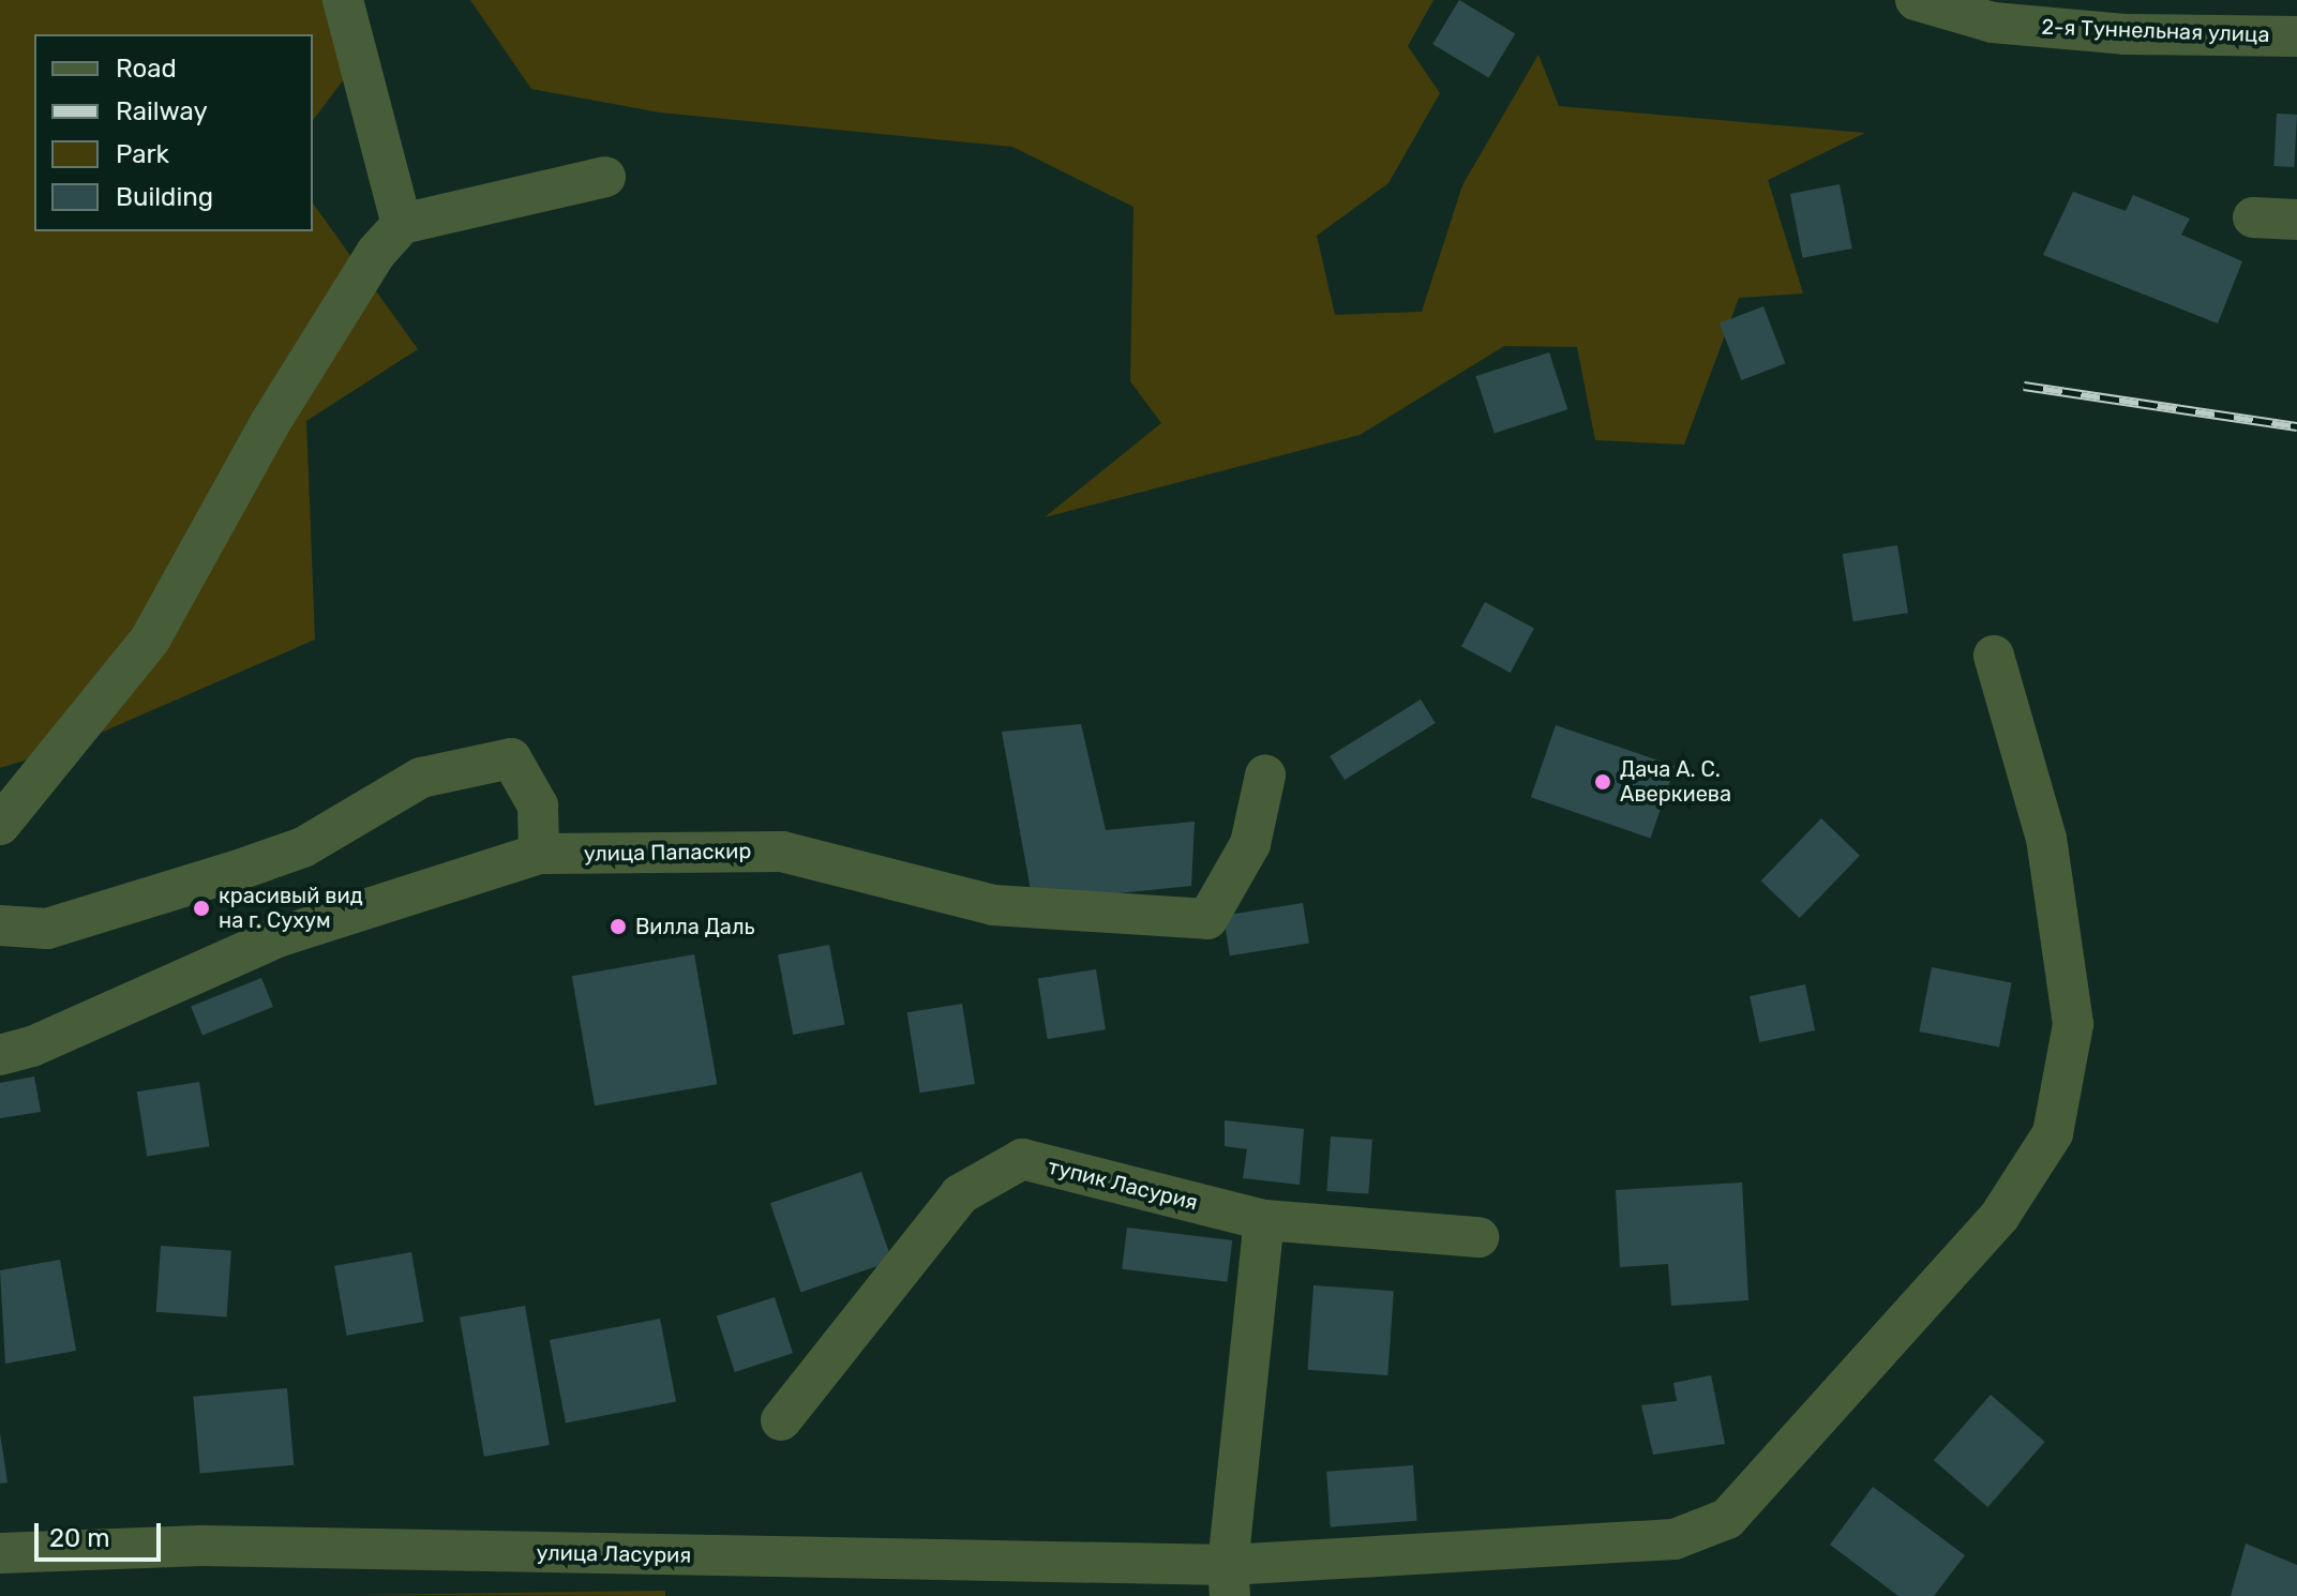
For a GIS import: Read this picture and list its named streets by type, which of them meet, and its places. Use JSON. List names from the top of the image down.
{
  "streets": {
    "street": [
      "2-я Туннельная улица",
      "улица Папаскир",
      "тупик Ласурия",
      "улица Ласурия"
    ]
  },
  "places": ["Дача А. С. Аверкиева", "красивый вид на г. Сухум", "Вилла Даль"],
  "legend": [
    "Road",
    "Railway",
    "Park",
    "Building"
  ],
  "scale_bar": "20 m"
}
